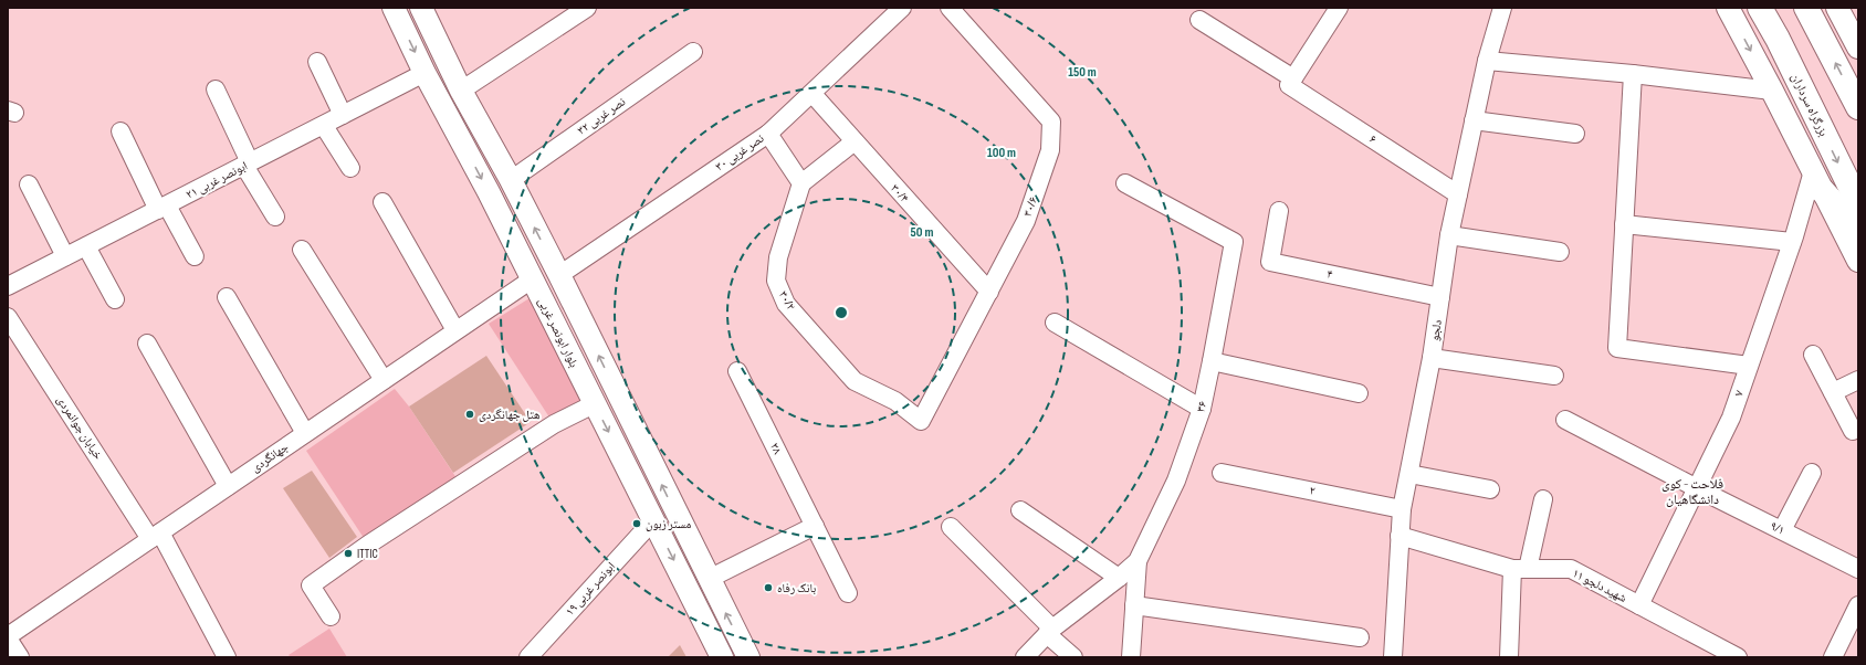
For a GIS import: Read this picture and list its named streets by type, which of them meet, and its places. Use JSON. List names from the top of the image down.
{
  "streets": {
    "highway": ["بزرگراه سرداران"],
    "main road": ["بلوار ابونصر غربی"],
    "street": [
      "نصر غربی ۳۲",
      "۶",
      "نصر غربی ۳۰",
      "ابونصر غربی ۲۱",
      "۳۰/۴",
      "۳۰/۶",
      "۴",
      "۳۰/۲",
      "دلجو",
      "۷",
      "۳۶",
      "خیابان جوانمردی",
      "۲۸",
      "جهانگردی",
      "۲",
      "۹/۱",
      "شهید دلجو ۱۱",
      "ابونصر غربی ۱۹"
    ]
  },
  "crossings": [
    ["۶", "دلجو"],
    ["نصر غربی ۳۰", "۳۰/۴"],
    ["ابونصر غربی ۲۱", "بلوار ابونصر غربی"],
    ["۳۰/۴", "۳۰/۶"],
    ["۳۰/۶", "۳۰/۲"],
    ["۴", "دلجو"],
    ["دلجو", "۲"],
    ["دلجو", "شهید دلجو ۱۱"],
    ["بلوار ابونصر غربی", "جهانگردی"],
    ["بلوار ابونصر غربی", "ابونصر غربی ۱۹"],
    ["۷", "۹/۱"],
    ["۷", "شهید دلجو ۱۱"],
    ["خیابان جوانمردی", "جهانگردی"]
  ],
  "districts": ["فلاحت - کوی دانشگاهیان"],
  "places": [
    "هتل جهانگردی",
    "مستر زبون",
    "ITTIC",
    "بانک رفاه"
  ],
  "rings": ["150 m", "100 m", "50 m"]
}
